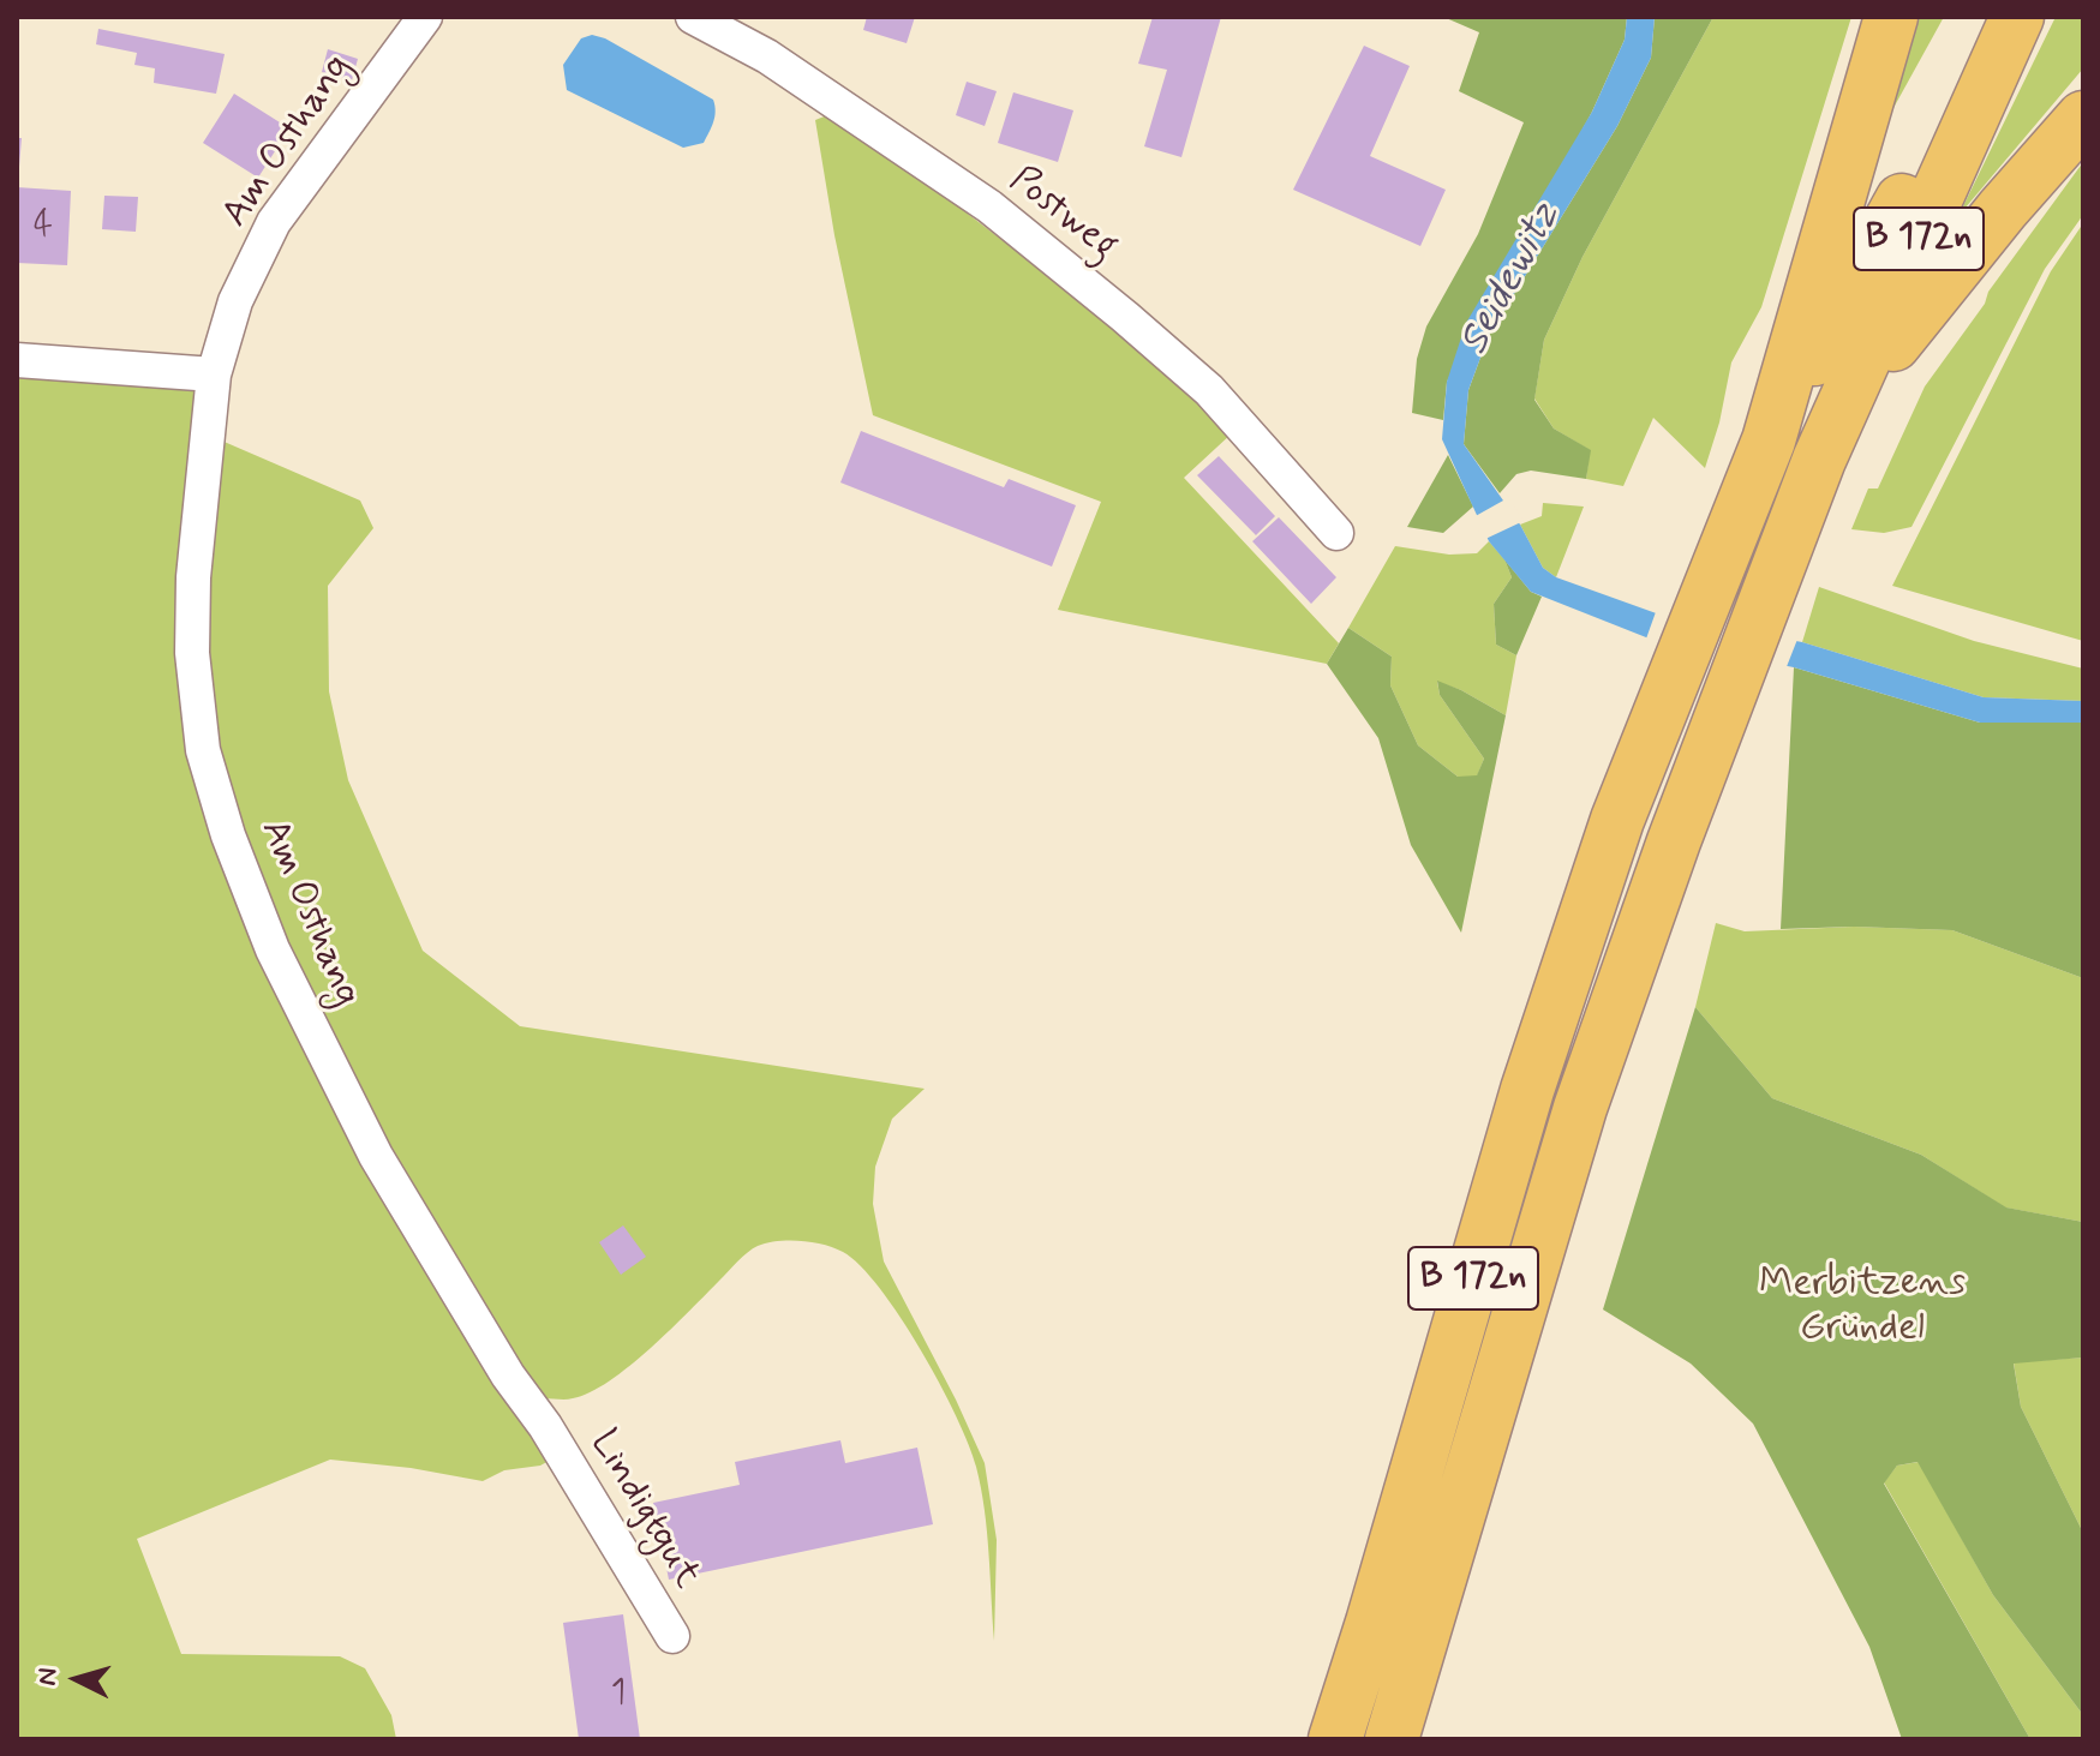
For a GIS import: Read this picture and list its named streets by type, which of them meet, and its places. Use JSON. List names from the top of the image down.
{
  "streets": {
    "highway": ["B 172n"],
    "street": ["Am Osthang", "Postweg", "Lindigtgut"]
  },
  "crossings": [
    ["Am Osthang", "Lindigtgut"]
  ],
  "water": ["Seidewitz"],
  "parks": ["Merbitzens Gründel"],
  "house_numbers": ["4", "1"],
  "north": "left"
}
